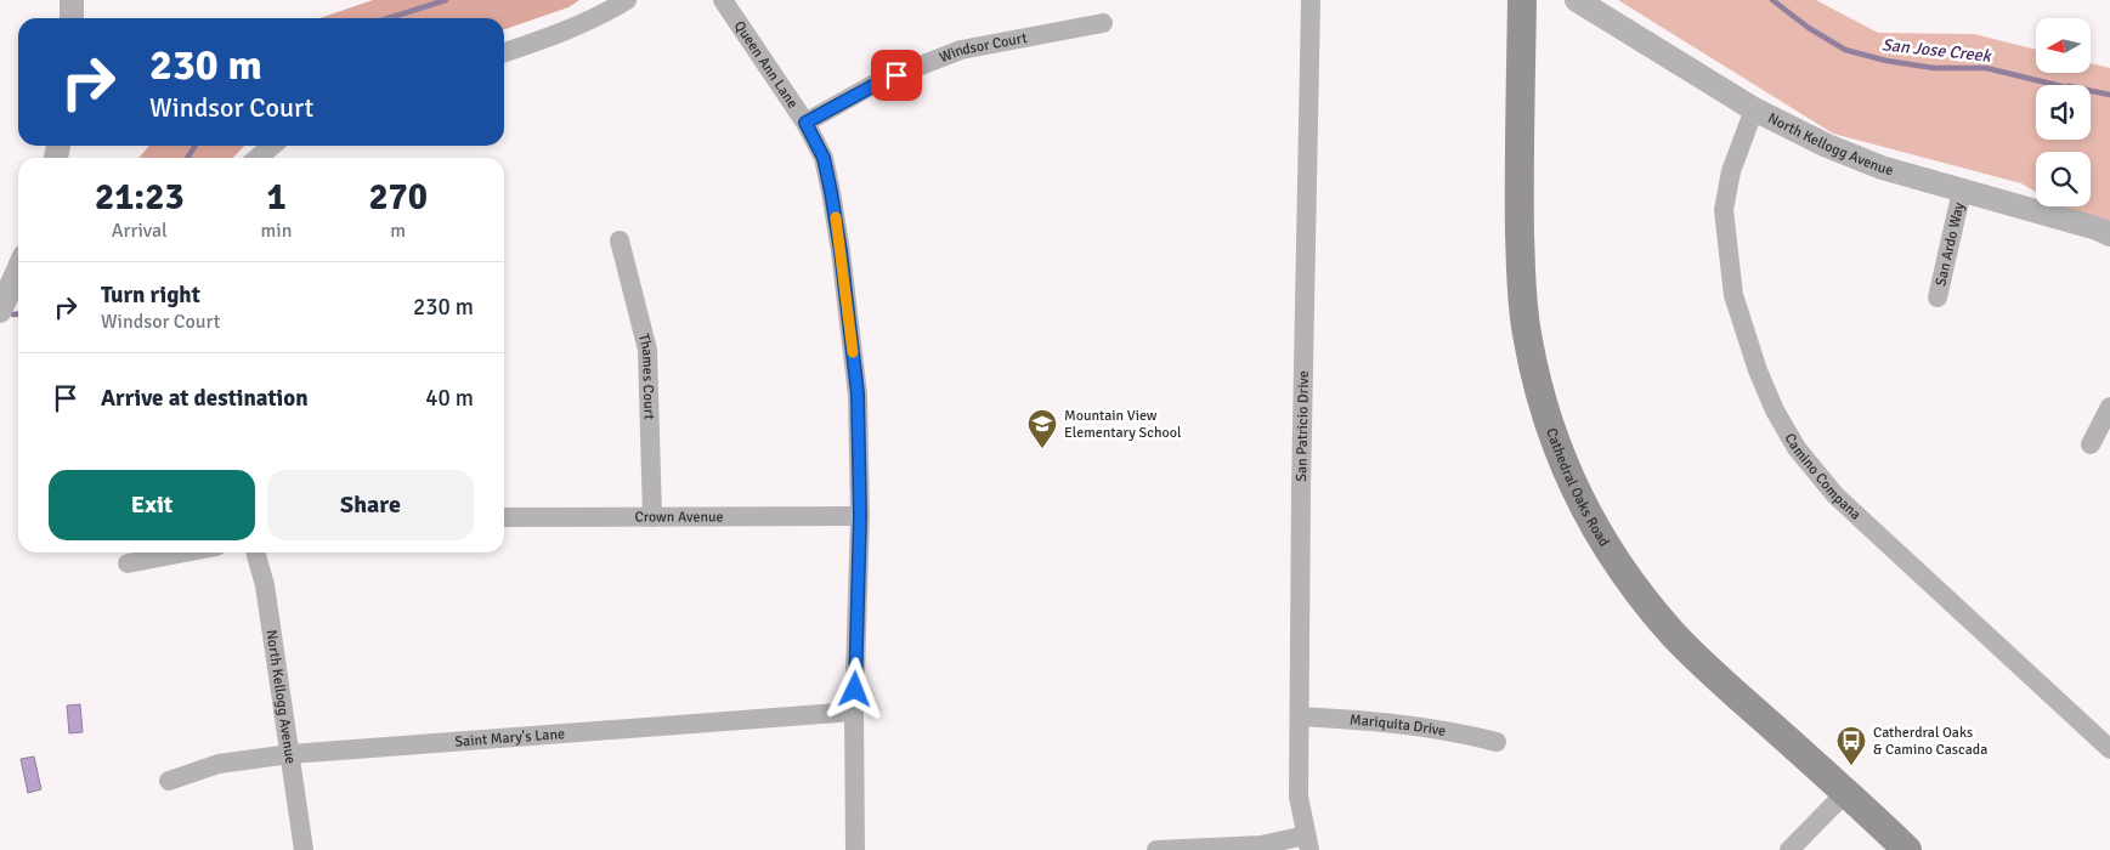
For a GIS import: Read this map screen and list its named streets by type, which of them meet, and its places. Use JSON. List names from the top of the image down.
{
  "streets": {
    "main road": ["Cathedral Oaks Road"],
    "street": [
      "Windsor Court",
      "Queen Ann Lane",
      "North Kellogg Avenue",
      "San Ardo Way",
      "Thames Court",
      "San Patricio Drive",
      "Camino Compana",
      "Crown Avenue",
      "Mariquita Drive",
      "Saint Mary's Lane"
    ]
  },
  "crossings": [
    ["Windsor Court", "Queen Ann Lane"],
    ["Queen Ann Lane", "Crown Avenue"],
    ["Queen Ann Lane", "Saint Mary's Lane"],
    ["North Kellogg Avenue", "San Ardo Way"],
    ["North Kellogg Avenue", "Camino Compana"],
    ["North Kellogg Avenue", "Saint Mary's Lane"],
    ["Thames Court", "Crown Avenue"],
    ["San Patricio Drive", "Mariquita Drive"]
  ],
  "water": ["San Jose Creek"],
  "places": {
    "school or university": ["Mountain View Elementary School"],
    "bus stop": ["Catherdral Oaks & Camino Cascada"]
  },
  "north": "left",
  "page": {
    "turn": ["230 m", "Windsor Court"],
    "eta": [
      "21:23",
      "Arrival",
      "1",
      "min",
      "270",
      "m"
    ],
    "list": [
      {
        "name": "Turn right",
        "note": "Windsor Court",
        "value": "230 m"
      },
      {
        "name": "Arrive at destination",
        "value": "40 m"
      }
    ],
    "buttons": ["Exit", "Share"]
  }
}
